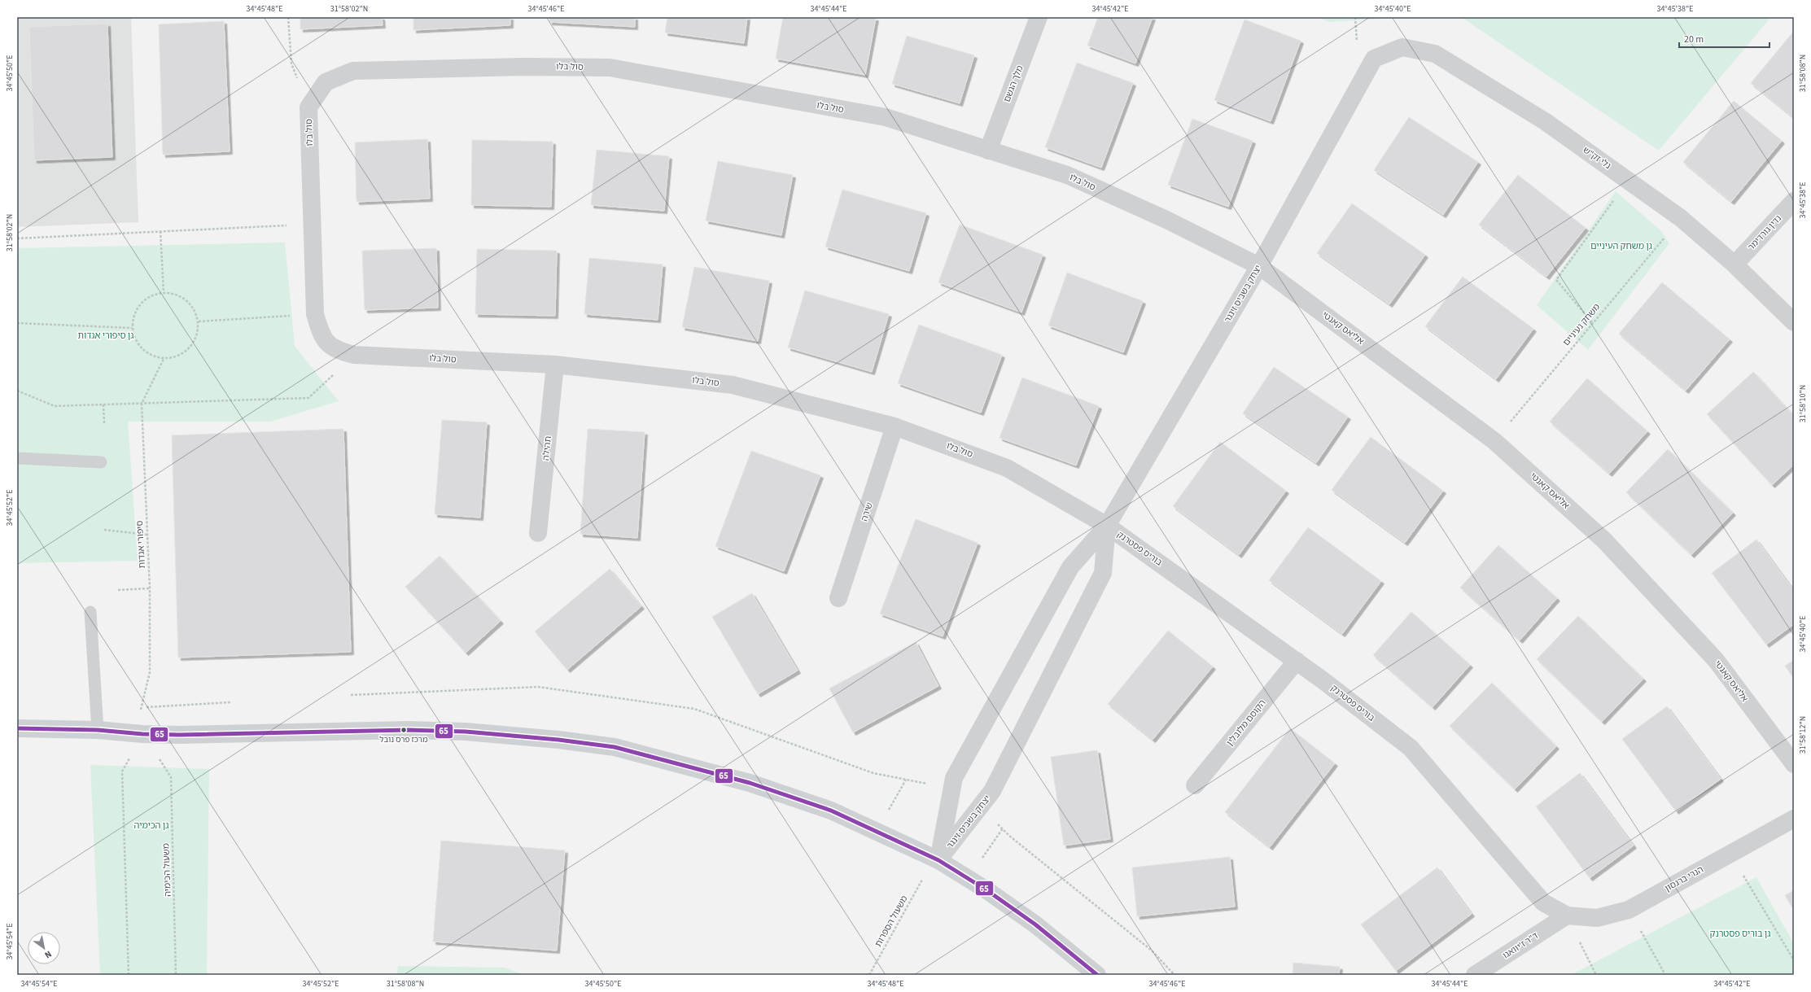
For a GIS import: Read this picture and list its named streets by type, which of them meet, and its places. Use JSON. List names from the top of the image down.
{
  "streets": {
    "street": [
      "סול בלו",
      "מלך הגשם",
      "נלי זק\"ש",
      "נדין גורדימר",
      "יצחק בשביס זינגר",
      "אליאס קאנטי",
      "תהילה",
      "שירה",
      "בוריס פסטרנק",
      "הקוסם מלובלין",
      "הנרי ברגסון",
      "ד\"ר ז'יוואגו"
    ],
    "path": [
      "משחק נעיניים",
      "סיפורי אגדות",
      "משעול הכימיה",
      "משעול הספרות"
    ]
  },
  "crossings": [
    ["סול בלו", "מלך הגשם"],
    ["סול בלו", "יצחק בשביס זינגר"],
    ["סול בלו", "אליאס קאנטי"],
    ["סול בלו", "תהילה"],
    ["סול בלו", "שירה"],
    ["סול בלו", "בוריס פסטרנק"],
    ["נלי זק\"ש", "נדין גורדימר"],
    ["נלי זק\"ש", "יצחק בשביס זינגר"],
    ["נלי זק\"ש", "משחק נעיניים"],
    ["יצחק בשביס זינגר", "אליאס קאנטי"],
    ["יצחק בשביס זינגר", "בוריס פסטרנק"],
    ["משחק נעיניים", "אליאס קאנטי"],
    ["סיפורי אגדות", "משעול הכימיה"],
    ["בוריס פסטרנק", "הקוסם מלובלין"],
    ["בוריס פסטרנק", "הנרי ברגסון"],
    ["בוריס פסטרנק", "ד\"ר ז'יוואגו"],
    ["הנרי ברגסון", "ד\"ר ז'יוואגו"]
  ],
  "parks": [
    "גן משחק העיניים",
    "גן סיפורי אגדות",
    "גן הכימיה",
    "גן בוריס פסטרנק"
  ],
  "places": ["מרכז פרס נובל"],
  "lines": ["transit line 65"],
  "scale_bar": "20 m",
  "north": "bottom right",
  "coordinates": [
    "34°45'48\"E",
    "31°58'02\"N",
    "34°45'46\"E",
    "34°45'44\"E",
    "34°45'42\"E",
    "34°45'40\"E",
    "34°45'38\"E",
    "31°58'08\"N",
    "34°45'50\"E",
    "31°58'10\"N",
    "34°45'52\"E",
    "31°58'12\"N",
    "34°45'54\"E"
  ]
}
